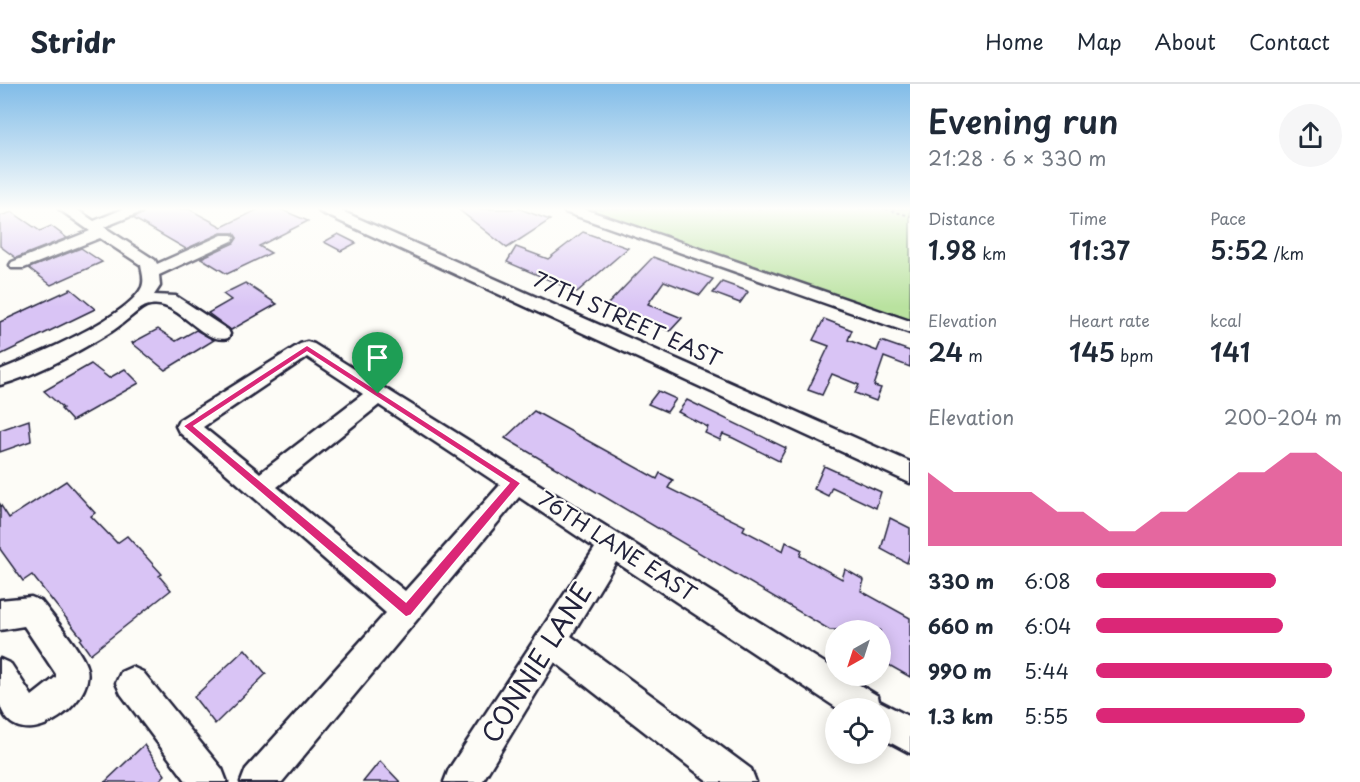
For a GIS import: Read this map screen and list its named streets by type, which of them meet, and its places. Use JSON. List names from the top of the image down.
{
  "streets": {
    "street": ["77TH STREET EAST", "76TH LANE EAST", "CONNIE LANE"]
  },
  "crossings": [
    ["76TH LANE EAST", "CONNIE LANE"]
  ],
  "north": "bottom left",
  "page": {
    "header": "Stridr",
    "nav": [
      "Home",
      "Map",
      "About",
      "Contact"
    ],
    "heading": ["Evening run", "21:28 · 6 × 330 m"],
    "stats": [
      ["Distance", "1.98 km"],
      ["Time", "11:37"],
      ["Pace", "5:52 /km"],
      ["Elevation", "24 m"],
      ["Heart rate", "145 bpm"],
      ["kcal", "141"]
    ],
    "chart": ["Elevation", "200–204 m"],
    "list": [
      {
        "name": "330 m",
        "note": "6:08"
      },
      {
        "name": "660 m",
        "note": "6:04"
      },
      {
        "name": "990 m",
        "note": "5:44"
      },
      {
        "name": "1.3 km",
        "note": "5:55"
      }
    ]
  }
}
